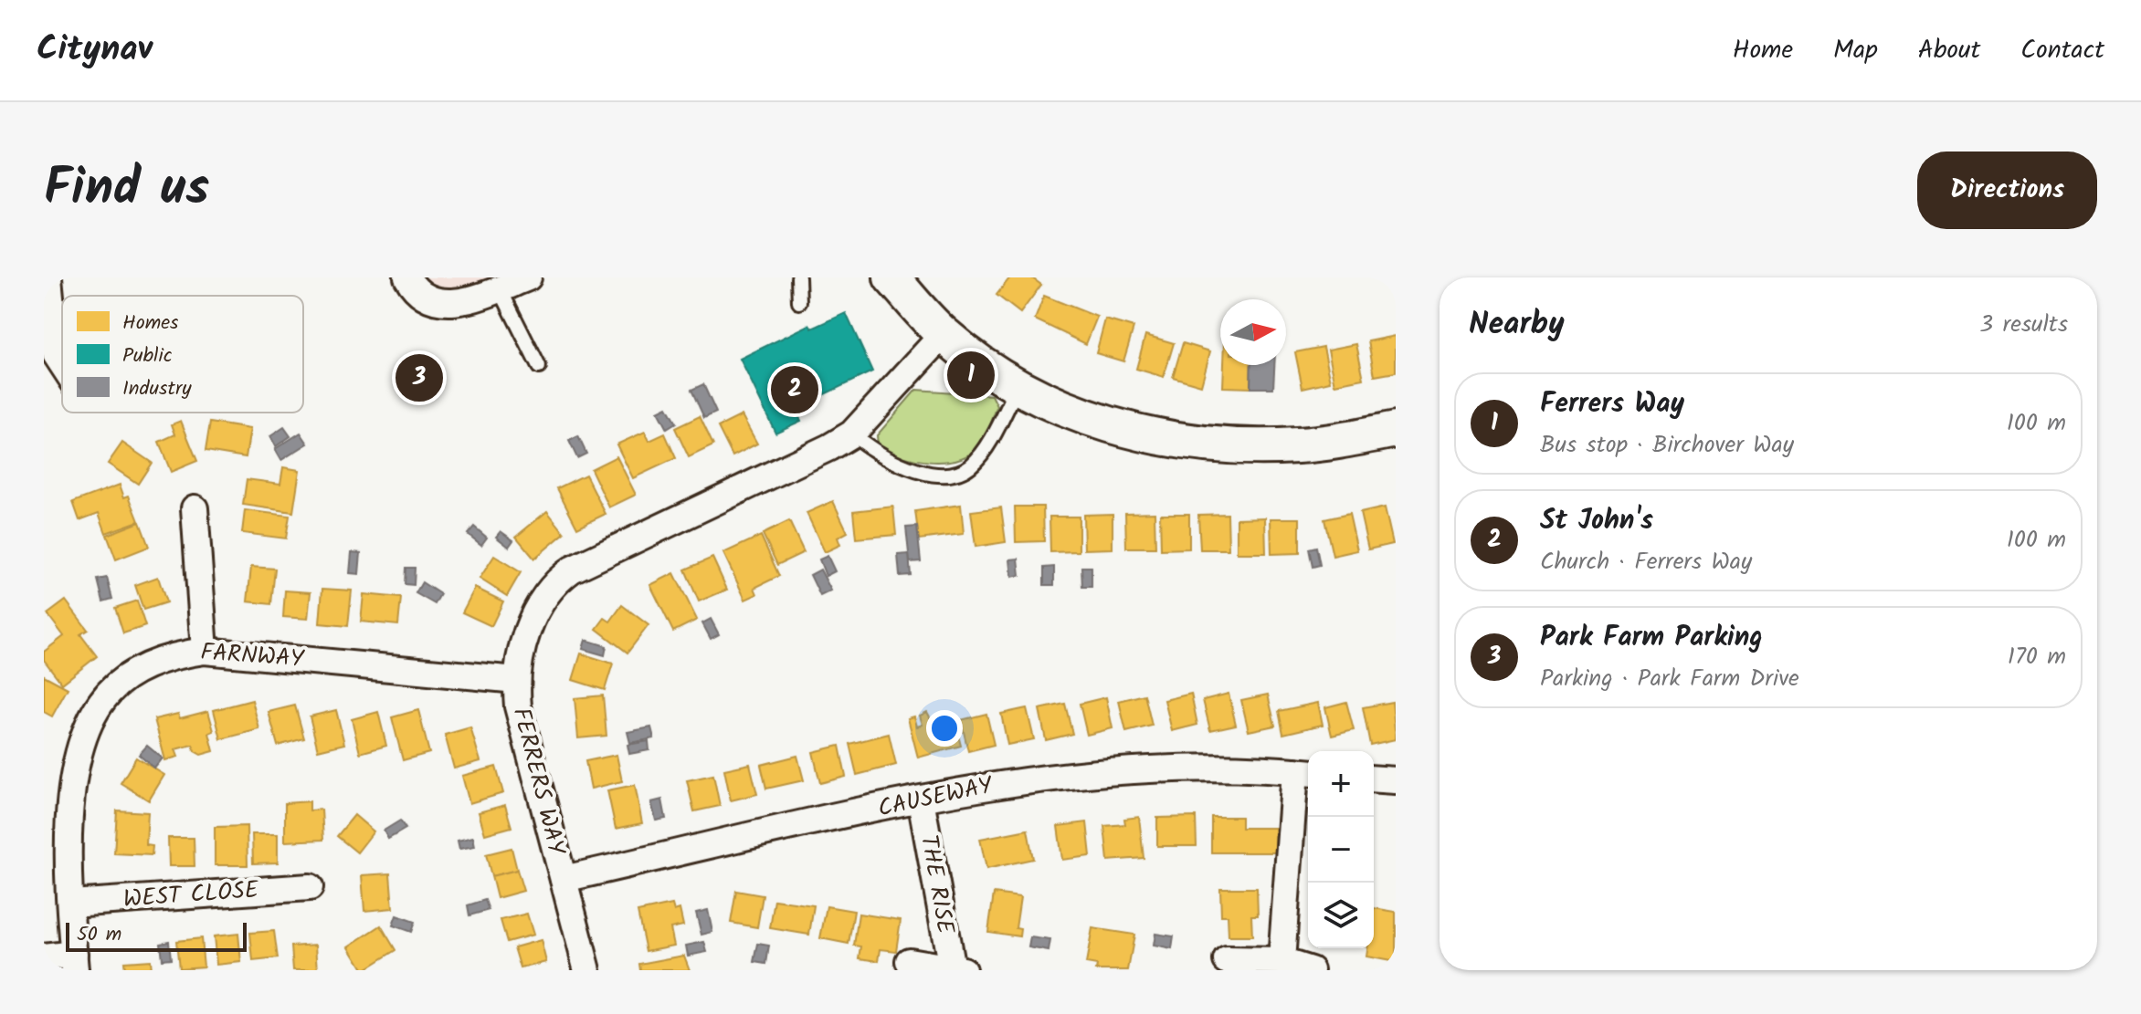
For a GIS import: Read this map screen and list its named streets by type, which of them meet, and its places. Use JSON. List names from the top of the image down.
{
  "streets": {
    "street": [
      "FARNWAY",
      "FERRERS WAY",
      "CAUSEWAY",
      "THE RISE",
      "WEST CLOSE"
    ]
  },
  "crossings": [
    ["FARNWAY", "FERRERS WAY"],
    ["FARNWAY", "WEST CLOSE"],
    ["FERRERS WAY", "CAUSEWAY"],
    ["CAUSEWAY", "THE RISE"]
  ],
  "legend": ["Homes", "Public", "Industry"],
  "scale_bar": "50 m",
  "north": "right",
  "page": {
    "header": "Citynav",
    "nav": [
      "Home",
      "Map",
      "About",
      "Contact"
    ],
    "title": "Find us",
    "buttons": "Directions",
    "heading": ["Nearby", "3 results"],
    "pins": ["1", "3", "2"],
    "list": [
      {
        "mark": "1",
        "name": "Ferrers Way",
        "note": "Bus stop · Birchover Way",
        "value": "100 m"
      },
      {
        "mark": "2",
        "name": "St John's",
        "note": "Church · Ferrers Way",
        "value": "100 m"
      },
      {
        "mark": "3",
        "name": "Park Farm Parking",
        "note": "Parking · Park Farm Drive",
        "value": "170 m"
      }
    ],
    "map_buttons": ["+", "−"],
    "scale": "50 m"
  }
}
